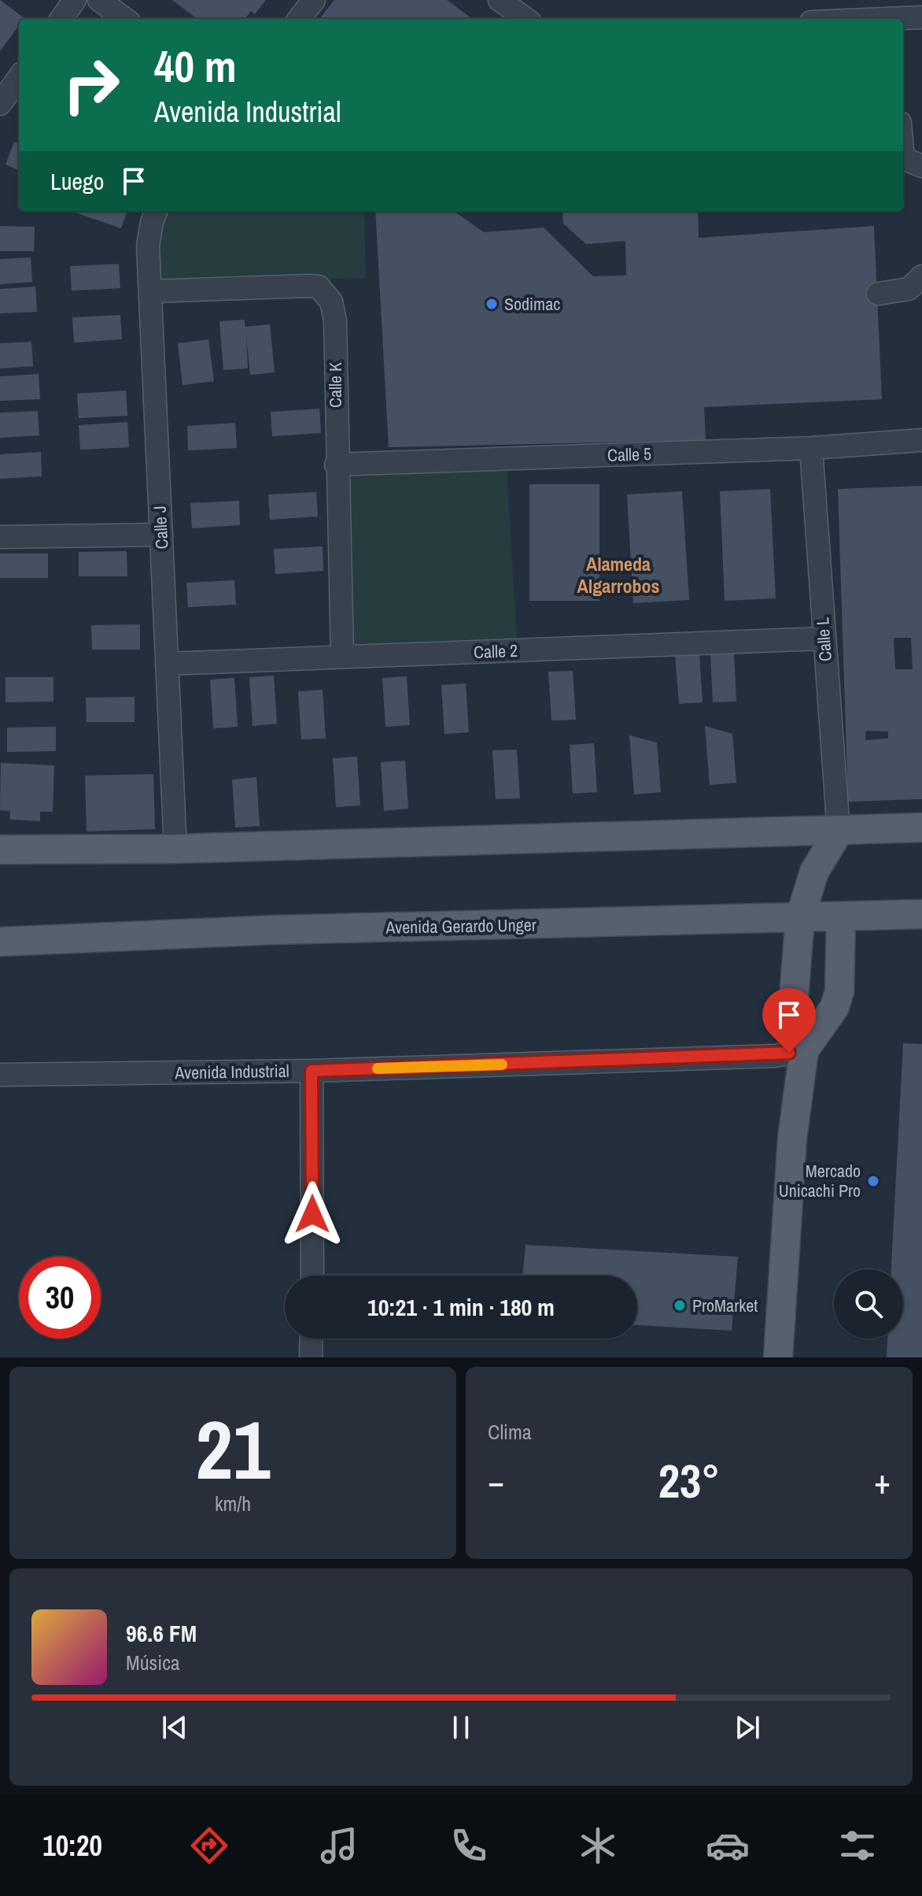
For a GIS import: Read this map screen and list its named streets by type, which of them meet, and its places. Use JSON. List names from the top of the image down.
{
  "streets": {
    "main road": ["Avenida Gerardo Unger"],
    "street": [
      "Calle K",
      "Calle 5",
      "Calle J",
      "Calle L",
      "Calle 2",
      "Avenida Industrial"
    ]
  },
  "crossings": [
    ["Calle K", "Calle 5"],
    ["Calle K", "Calle J"],
    ["Calle K", "Calle 2"],
    ["Calle 5", "Calle L"],
    ["Calle J", "Calle 2"],
    ["Calle L", "Calle 2"]
  ],
  "districts": ["Alameda Algarrobos"],
  "places": ["Sodimac", "Mercado Unicachi Pro", "ProMarket"],
  "page": {
    "turn": ["40 m", "Avenida Industrial"],
    "then": "Luego",
    "limit": "30",
    "trip": "10:21 · 1 min · 180 m",
    "tile": [
      ["21", "km/h"],
      "Clima"
    ],
    "heat": ["−", "23°", "+"],
    "song": ["96.6 FM", "Música"],
    "tabs": "10:20"
  }
}
